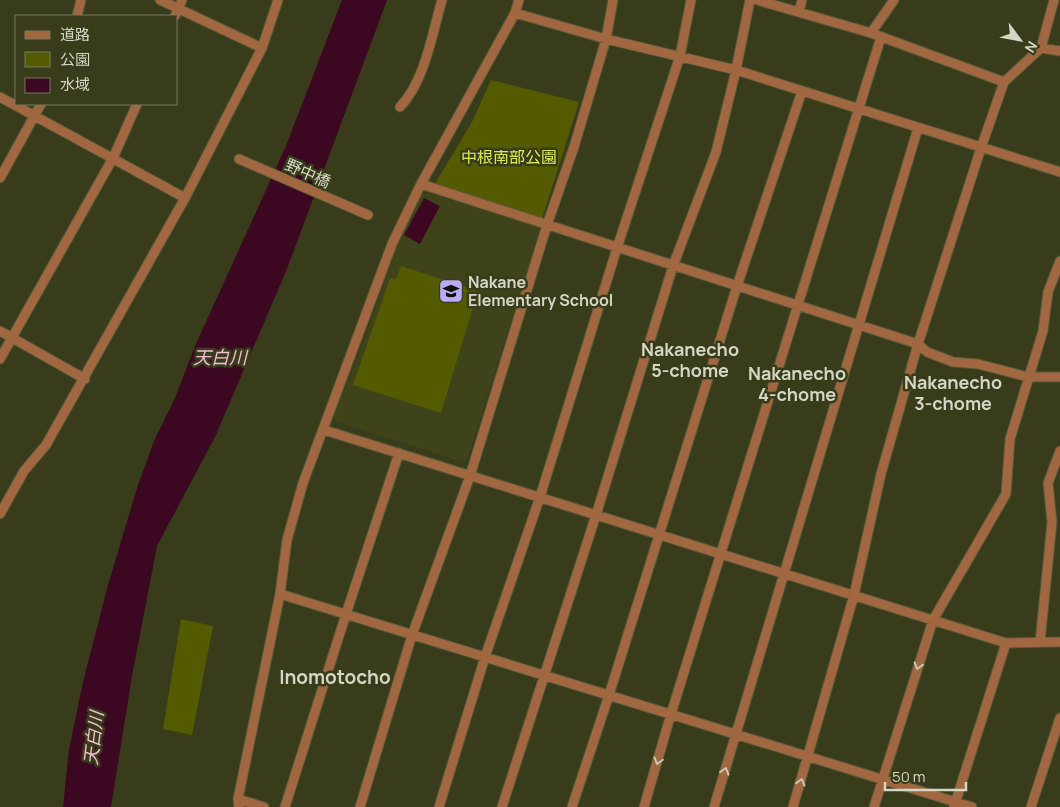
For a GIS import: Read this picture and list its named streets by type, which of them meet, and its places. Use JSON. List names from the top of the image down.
{
  "streets": {
    "street": ["野中橋"]
  },
  "districts": [
    "Nakanecho 5-chome",
    "Nakanecho 4-chome",
    "Nakanecho 3-chome",
    "Inomotocho"
  ],
  "water": ["天白川"],
  "parks": ["中根南部公園"],
  "places": {
    "school or university": ["Nakane Elementary School"]
  },
  "legend": ["道路", "公園", "水域"],
  "scale_bar": "50 m",
  "north": "bottom right"
}
